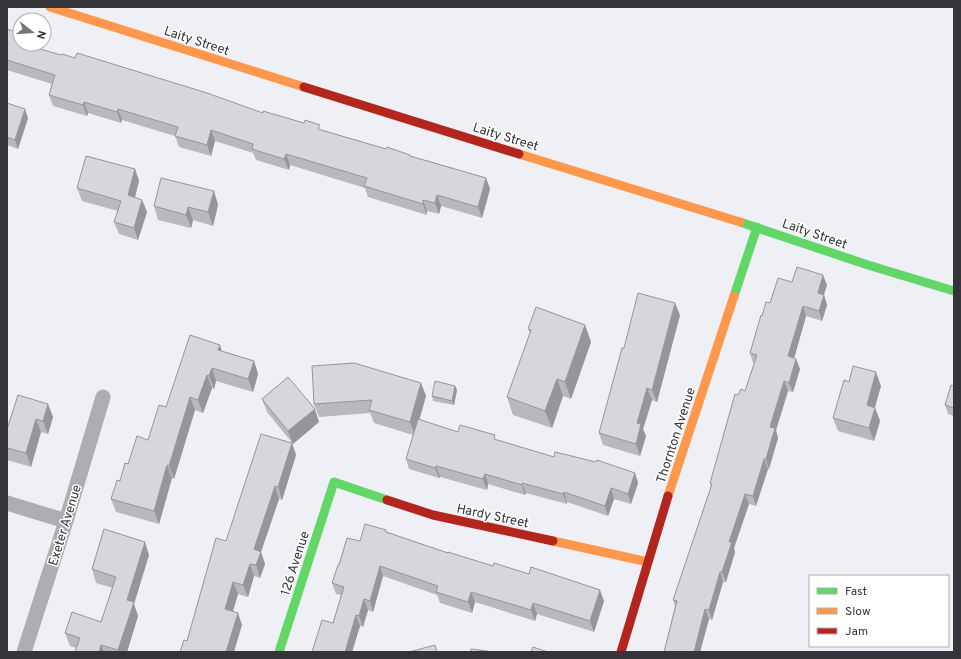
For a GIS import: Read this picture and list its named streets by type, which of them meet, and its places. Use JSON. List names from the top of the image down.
{
  "streets": {
    "street": [
      "Laity Street",
      "Thornton Avenue",
      "Hardy Street",
      "Exeter Avenue",
      "126 Avenue"
    ]
  },
  "crossings": [
    ["Laity Street", "Thornton Avenue"],
    ["Thornton Avenue", "Hardy Street"],
    ["Hardy Street", "126 Avenue"]
  ],
  "legend": ["Fast", "Slow", "Jam"],
  "north": "right"
}
